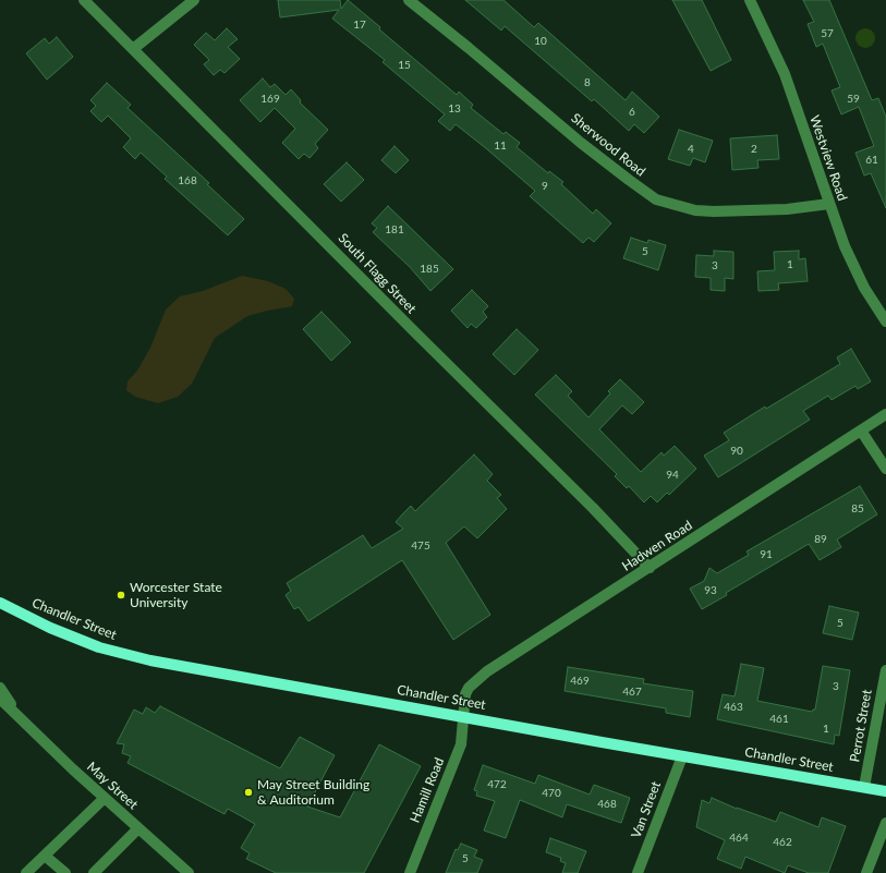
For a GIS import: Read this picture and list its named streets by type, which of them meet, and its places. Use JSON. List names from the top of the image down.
{
  "streets": {
    "main road": ["Chandler Street"],
    "street": [
      "Sherwood Road",
      "Westview Road",
      "South Flagg Street",
      "Hadwen Road",
      "Perrot Street",
      "May Street",
      "Hamill Road",
      "Van Street"
    ]
  },
  "crossings": [
    ["Sherwood Road", "Westview Road"],
    ["South Flagg Street", "Hadwen Road"],
    ["Hadwen Road", "Chandler Street"],
    ["Hadwen Road", "Hamill Road"],
    ["Chandler Street", "Perrot Street"],
    ["Chandler Street", "Hamill Road"],
    ["Chandler Street", "Van Street"]
  ],
  "places": ["Worcester State University", "May Street Building & Auditorium"],
  "house_numbers": [
    "17",
    "57",
    "10",
    "15",
    "8",
    "169",
    "59",
    "13",
    "6",
    "11",
    "4",
    "2",
    "61",
    "168",
    "9",
    "181",
    "5",
    "1",
    "3",
    "185",
    "90",
    "94",
    "85",
    "89",
    "475",
    "91",
    "93",
    "5",
    "469",
    "3",
    "467",
    "463",
    "461",
    "1",
    "472",
    "470",
    "468",
    "464",
    "462",
    "5"
  ]
}
